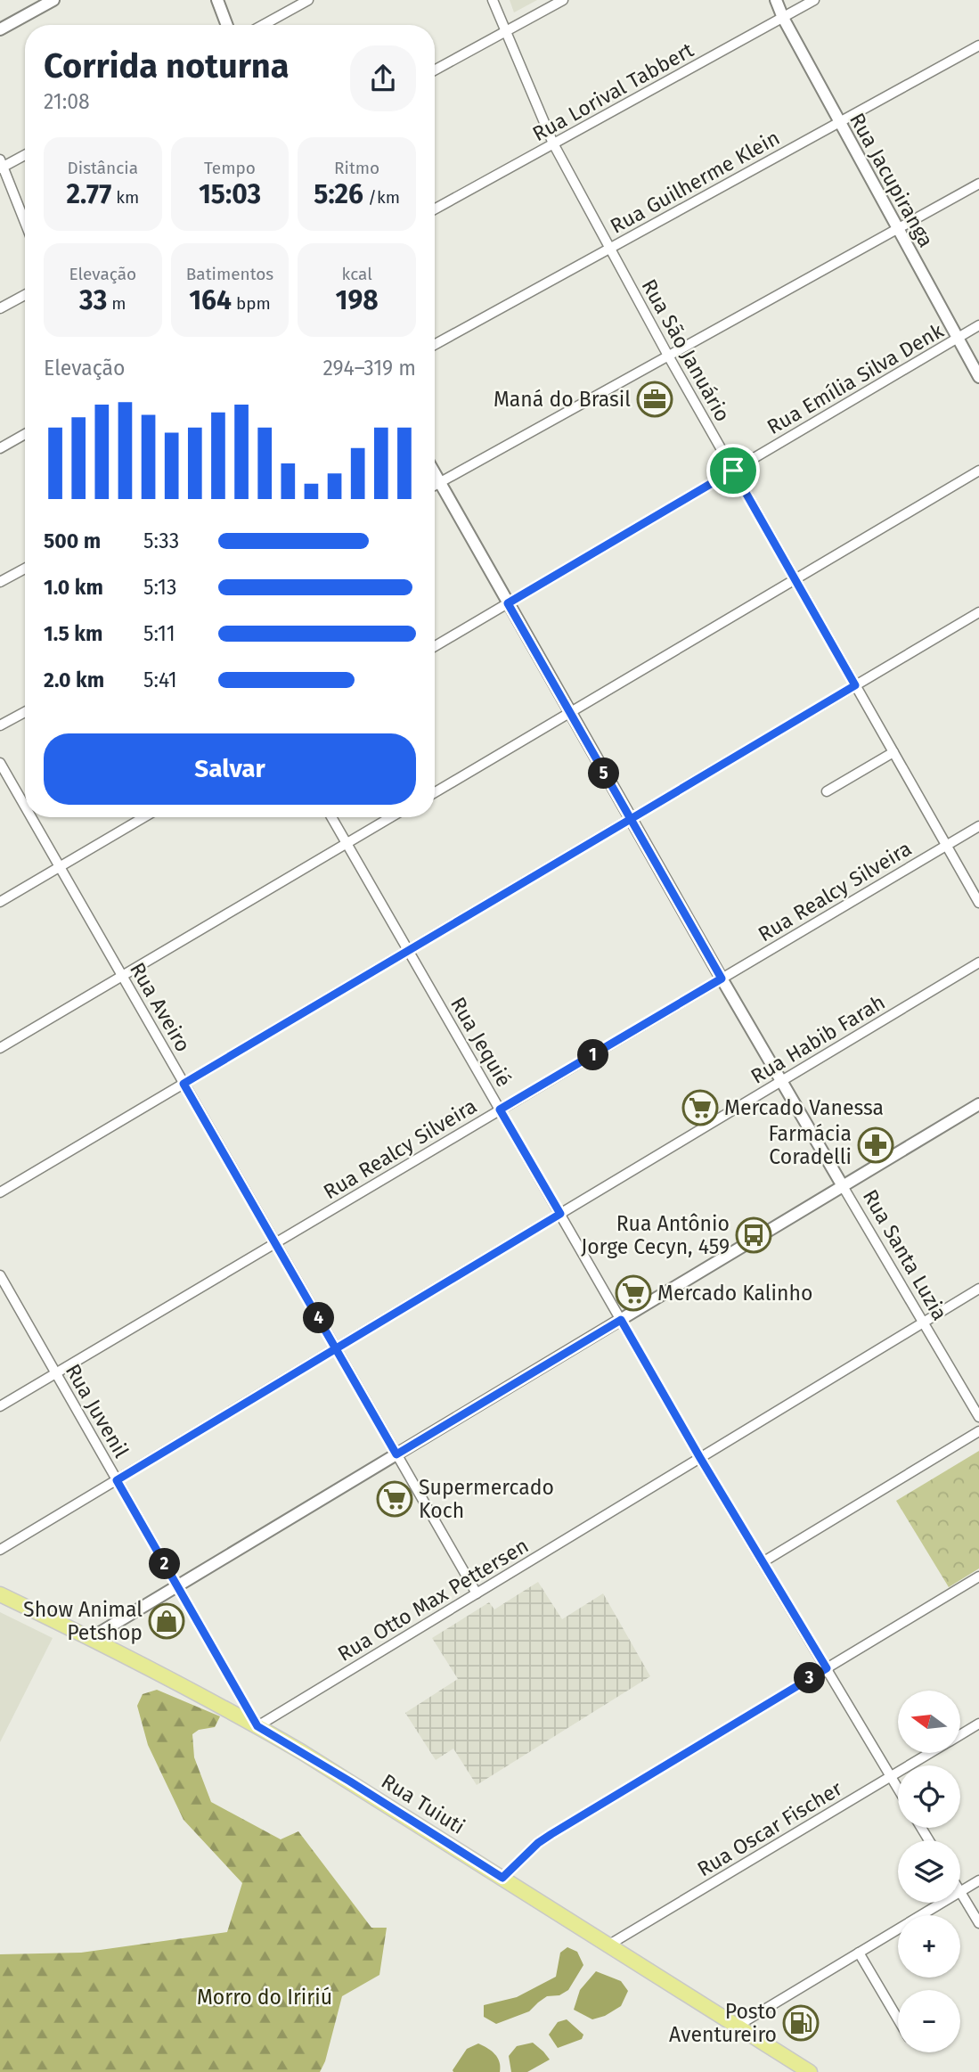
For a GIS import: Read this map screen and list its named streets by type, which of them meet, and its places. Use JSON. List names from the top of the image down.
{
  "streets": {
    "main road": ["Rua Tuiuti"],
    "street": [
      "Rua Lorival Tabbert",
      "Rua Jacupiranga",
      "Rua Guilherme Klein",
      "Rua São Januário",
      "Rua Emília Silva Denk",
      "Rua Realcy Silveira",
      "Rua Aveiro",
      "Rua Habib Farah",
      "Rua Jequié",
      "Rua Santa Luzia",
      "Rua Juvenil",
      "Rua Otto Max Pettersen",
      "Rua Oscar Fischer"
    ]
  },
  "crossings": [
    ["Rua Lorival Tabbert", "Rua Jacupiranga"],
    ["Rua Lorival Tabbert", "Rua São Januário"],
    ["Rua Jacupiranga", "Rua Guilherme Klein"],
    ["Rua Jacupiranga", "Rua Emília Silva Denk"],
    ["Rua Guilherme Klein", "Rua São Januário"],
    ["Rua São Januário", "Rua Emília Silva Denk"],
    ["Rua São Januário", "Rua Realcy Silveira"],
    ["Rua Emília Silva Denk", "Rua Santa Luzia"],
    ["Rua Realcy Silveira", "Rua Aveiro"],
    ["Rua Realcy Silveira", "Rua Jequié"],
    ["Rua Realcy Silveira", "Rua Santa Luzia"],
    ["Rua Realcy Silveira", "Rua Juvenil"],
    ["Rua Aveiro", "Rua Habib Farah"],
    ["Rua Aveiro", "Rua Otto Max Pettersen"],
    ["Rua Habib Farah", "Rua Jequié"],
    ["Rua Habib Farah", "Rua Santa Luzia"],
    ["Rua Habib Farah", "Rua Juvenil"],
    ["Rua Jequié", "Rua Otto Max Pettersen"],
    ["Rua Jequié", "Rua Oscar Fischer"],
    ["Rua Santa Luzia", "Rua Otto Max Pettersen"],
    ["Rua Juvenil", "Rua Otto Max Pettersen"],
    ["Rua Juvenil", "Rua Tuiuti"],
    ["Rua Otto Max Pettersen", "Rua Tuiuti"],
    ["Rua Tuiuti", "Rua Oscar Fischer"]
  ],
  "parks": ["Morro do Iririú"],
  "places": {
    "office": ["Maná do Brasil"],
    "supermarket": ["Mercado Vanessa", "Mercado Kalinho", "Supermercado Koch"],
    "pharmacy": ["Farmácia Coradelli"],
    "bus stop": ["Rua Antônio Jorge Cecyn, 459"],
    "shop": ["Show Animal Petshop"],
    "fuel station": ["Posto Aventureiro"]
  },
  "north": "left",
  "page": {
    "heading": ["Corrida noturna", "21:08"],
    "stats": [
      ["Distância", "2.77 km"],
      ["Tempo", "15:03"],
      ["Ritmo", "5:26 /km"],
      ["Elevação", "33 m"],
      ["Batimentos", "164 bpm"],
      ["kcal", "198"]
    ],
    "chart": ["Elevação", "294–319 m"],
    "list": [
      {
        "name": "500 m",
        "note": "5:33"
      },
      {
        "name": "1.0 km",
        "note": "5:13"
      },
      {
        "name": "1.5 km",
        "note": "5:11"
      },
      {
        "name": "2.0 km",
        "note": "5:41"
      }
    ],
    "buttons": "Salvar",
    "pins": [
      "5",
      "1",
      "4",
      "2",
      "3"
    ],
    "map_buttons": ["+", "−"]
  }
}
